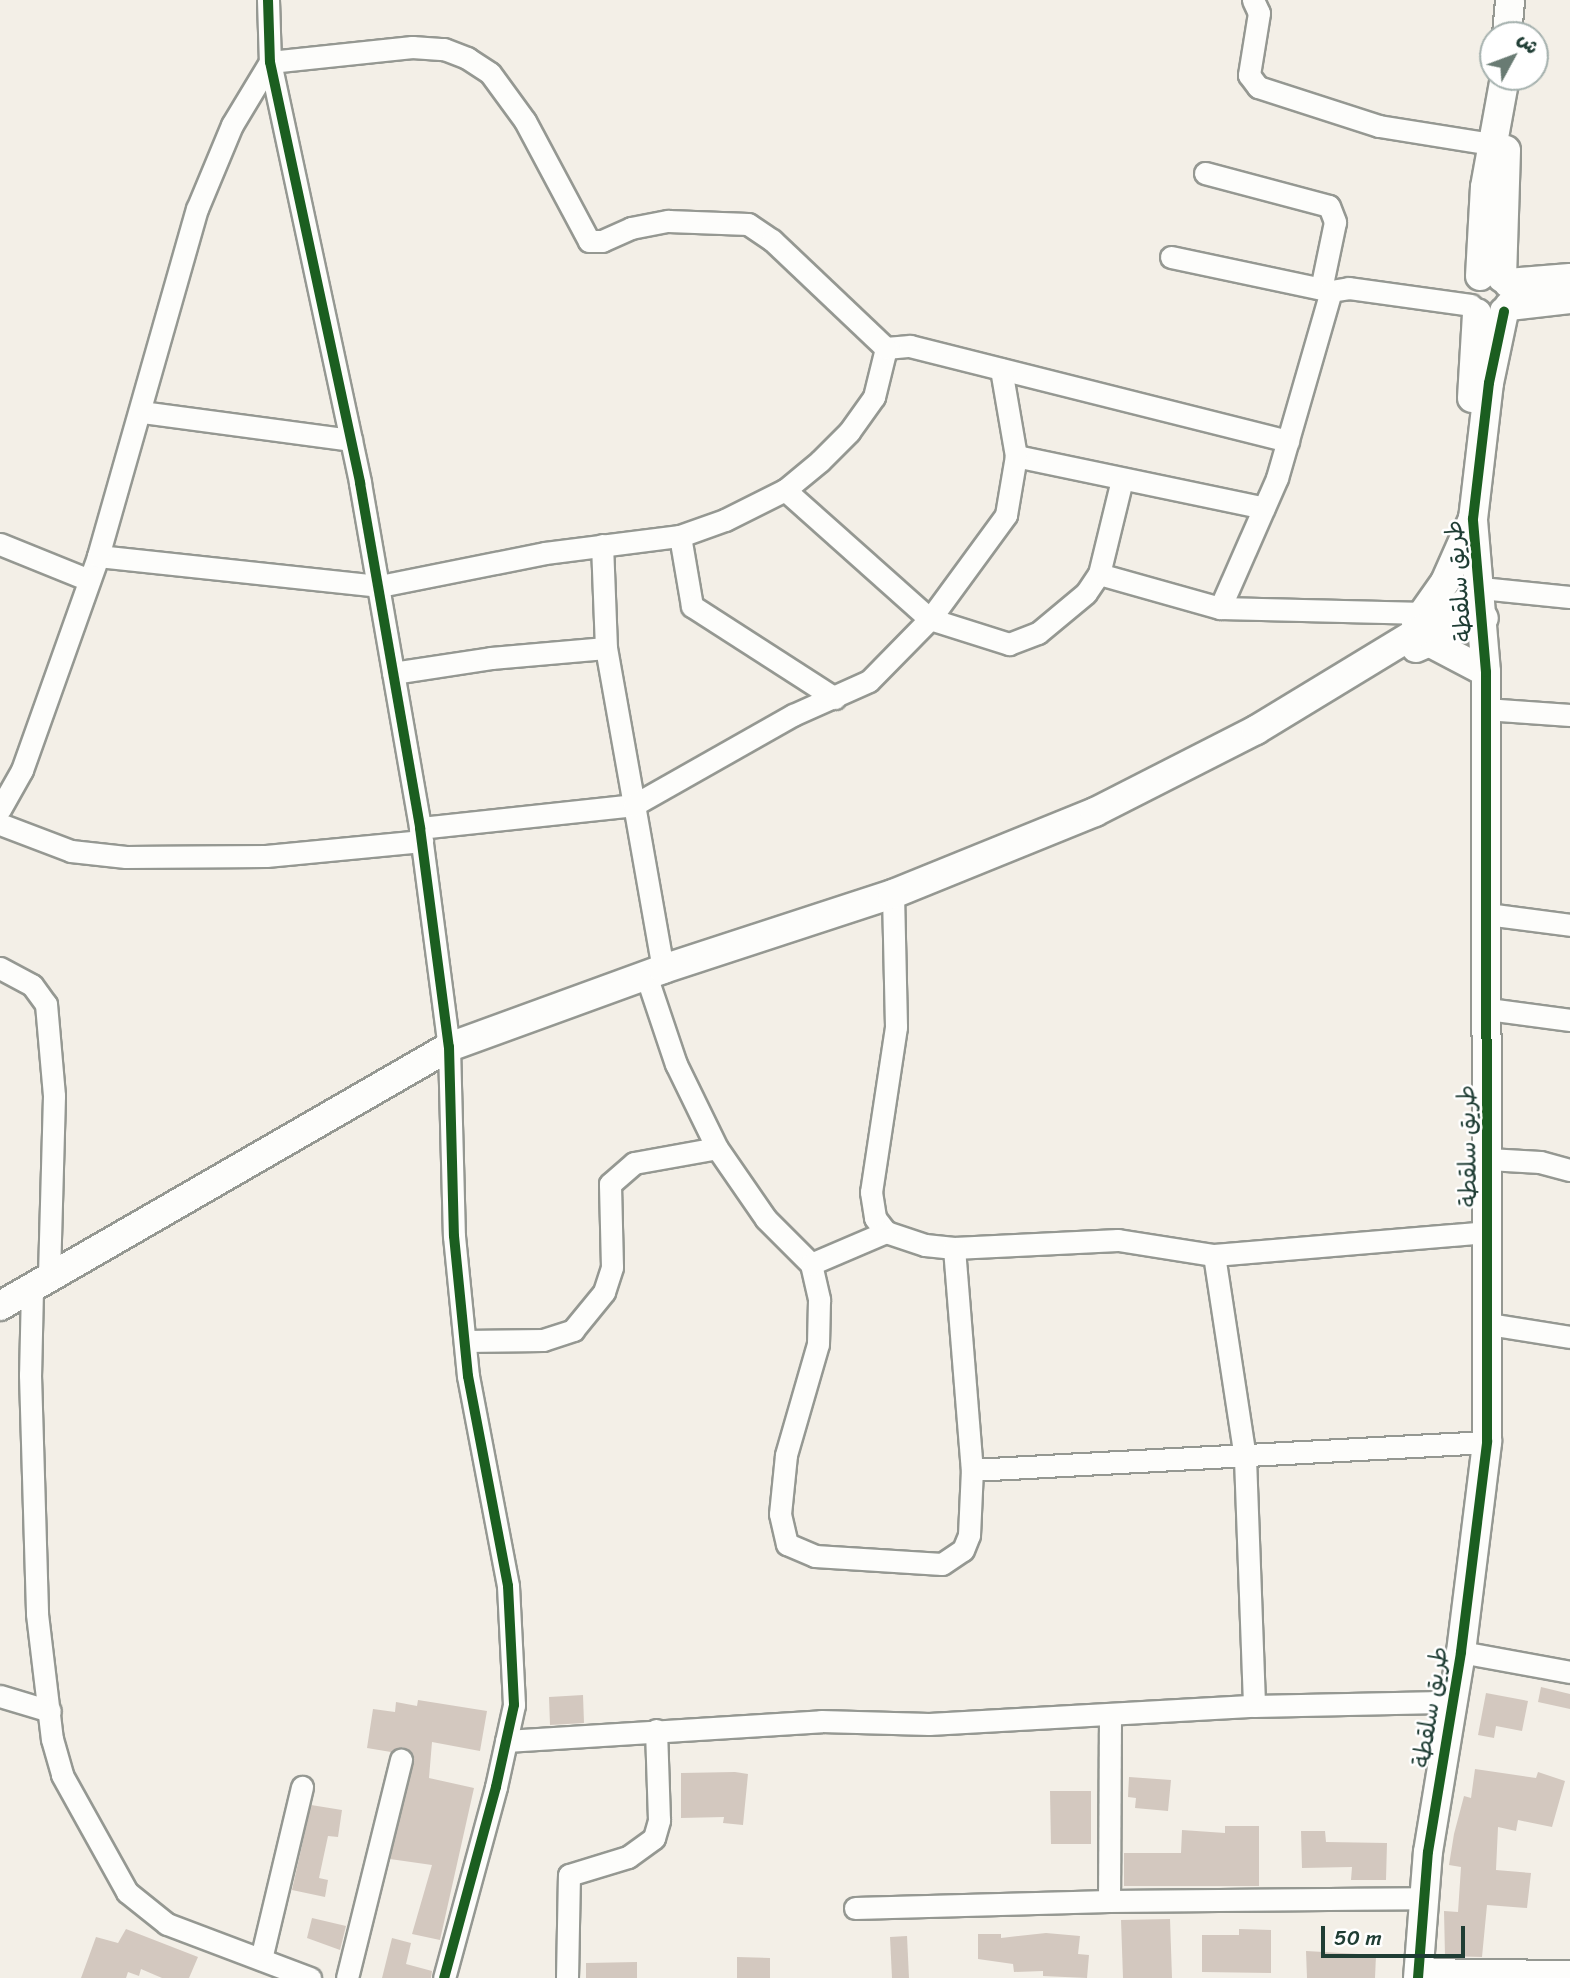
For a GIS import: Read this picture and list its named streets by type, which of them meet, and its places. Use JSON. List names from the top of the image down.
{
  "streets": {
    "street": ["طريق سلقطة"]
  },
  "scale_bar": "50 m",
  "north": "top right"
}
